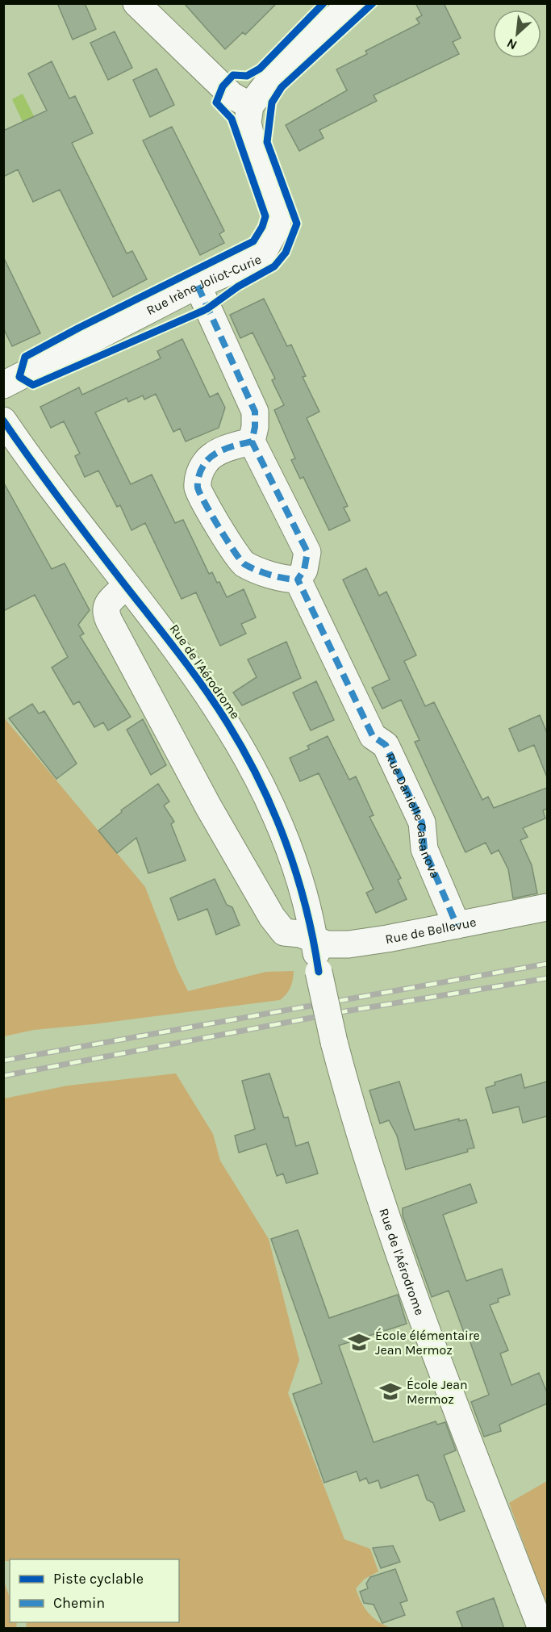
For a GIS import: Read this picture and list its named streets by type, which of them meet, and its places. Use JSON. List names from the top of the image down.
{
  "streets": {
    "street": [
      "Rue Irène Joliot-Curie",
      "Rue de l'Aérodrome",
      "Rue Danielle Casanova",
      "Rue de Bellevue"
    ]
  },
  "crossings": [
    ["Rue de l'Aérodrome", "Rue de Bellevue"],
    ["Rue Danielle Casanova", "Rue de Bellevue"]
  ],
  "places": {
    "school or university": ["École élémentaire Jean Mermoz", "École Jean Mermoz"]
  },
  "legend": ["Piste cyclable", "Chemin"],
  "north": "bottom left"
}
